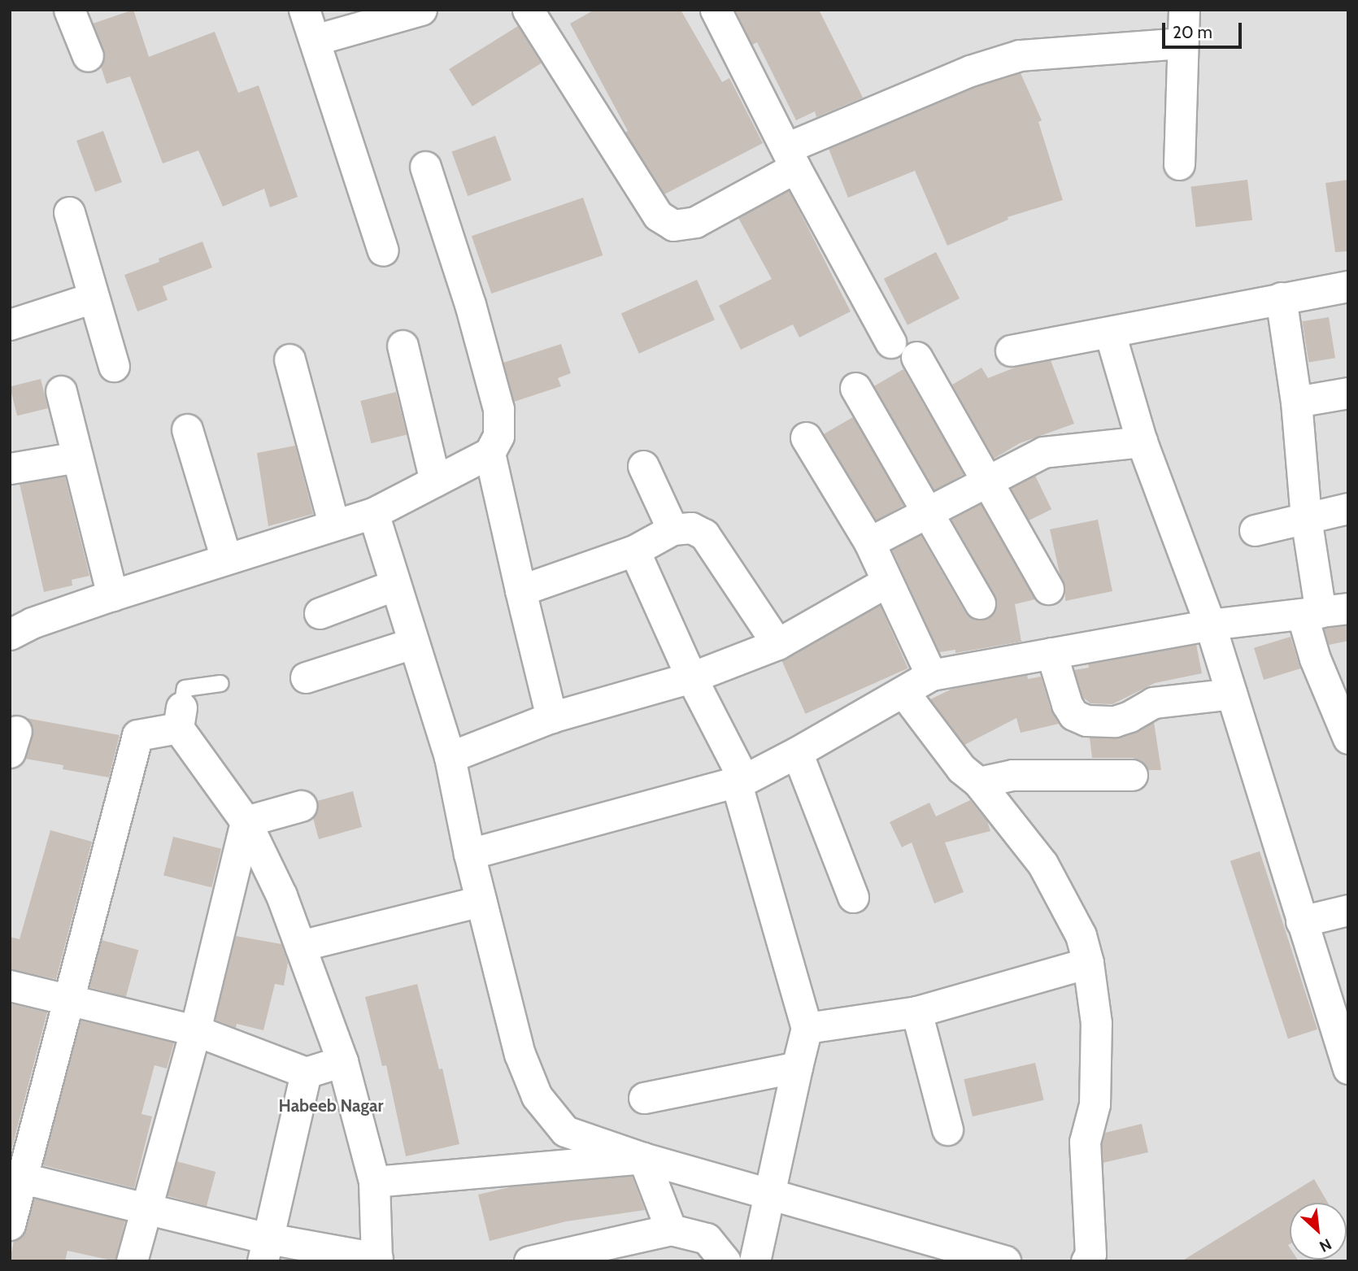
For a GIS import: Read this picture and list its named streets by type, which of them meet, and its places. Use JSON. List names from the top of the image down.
{
  "districts": ["Habeeb Nagar"],
  "scale_bar": "20 m",
  "north": "bottom right"
}
